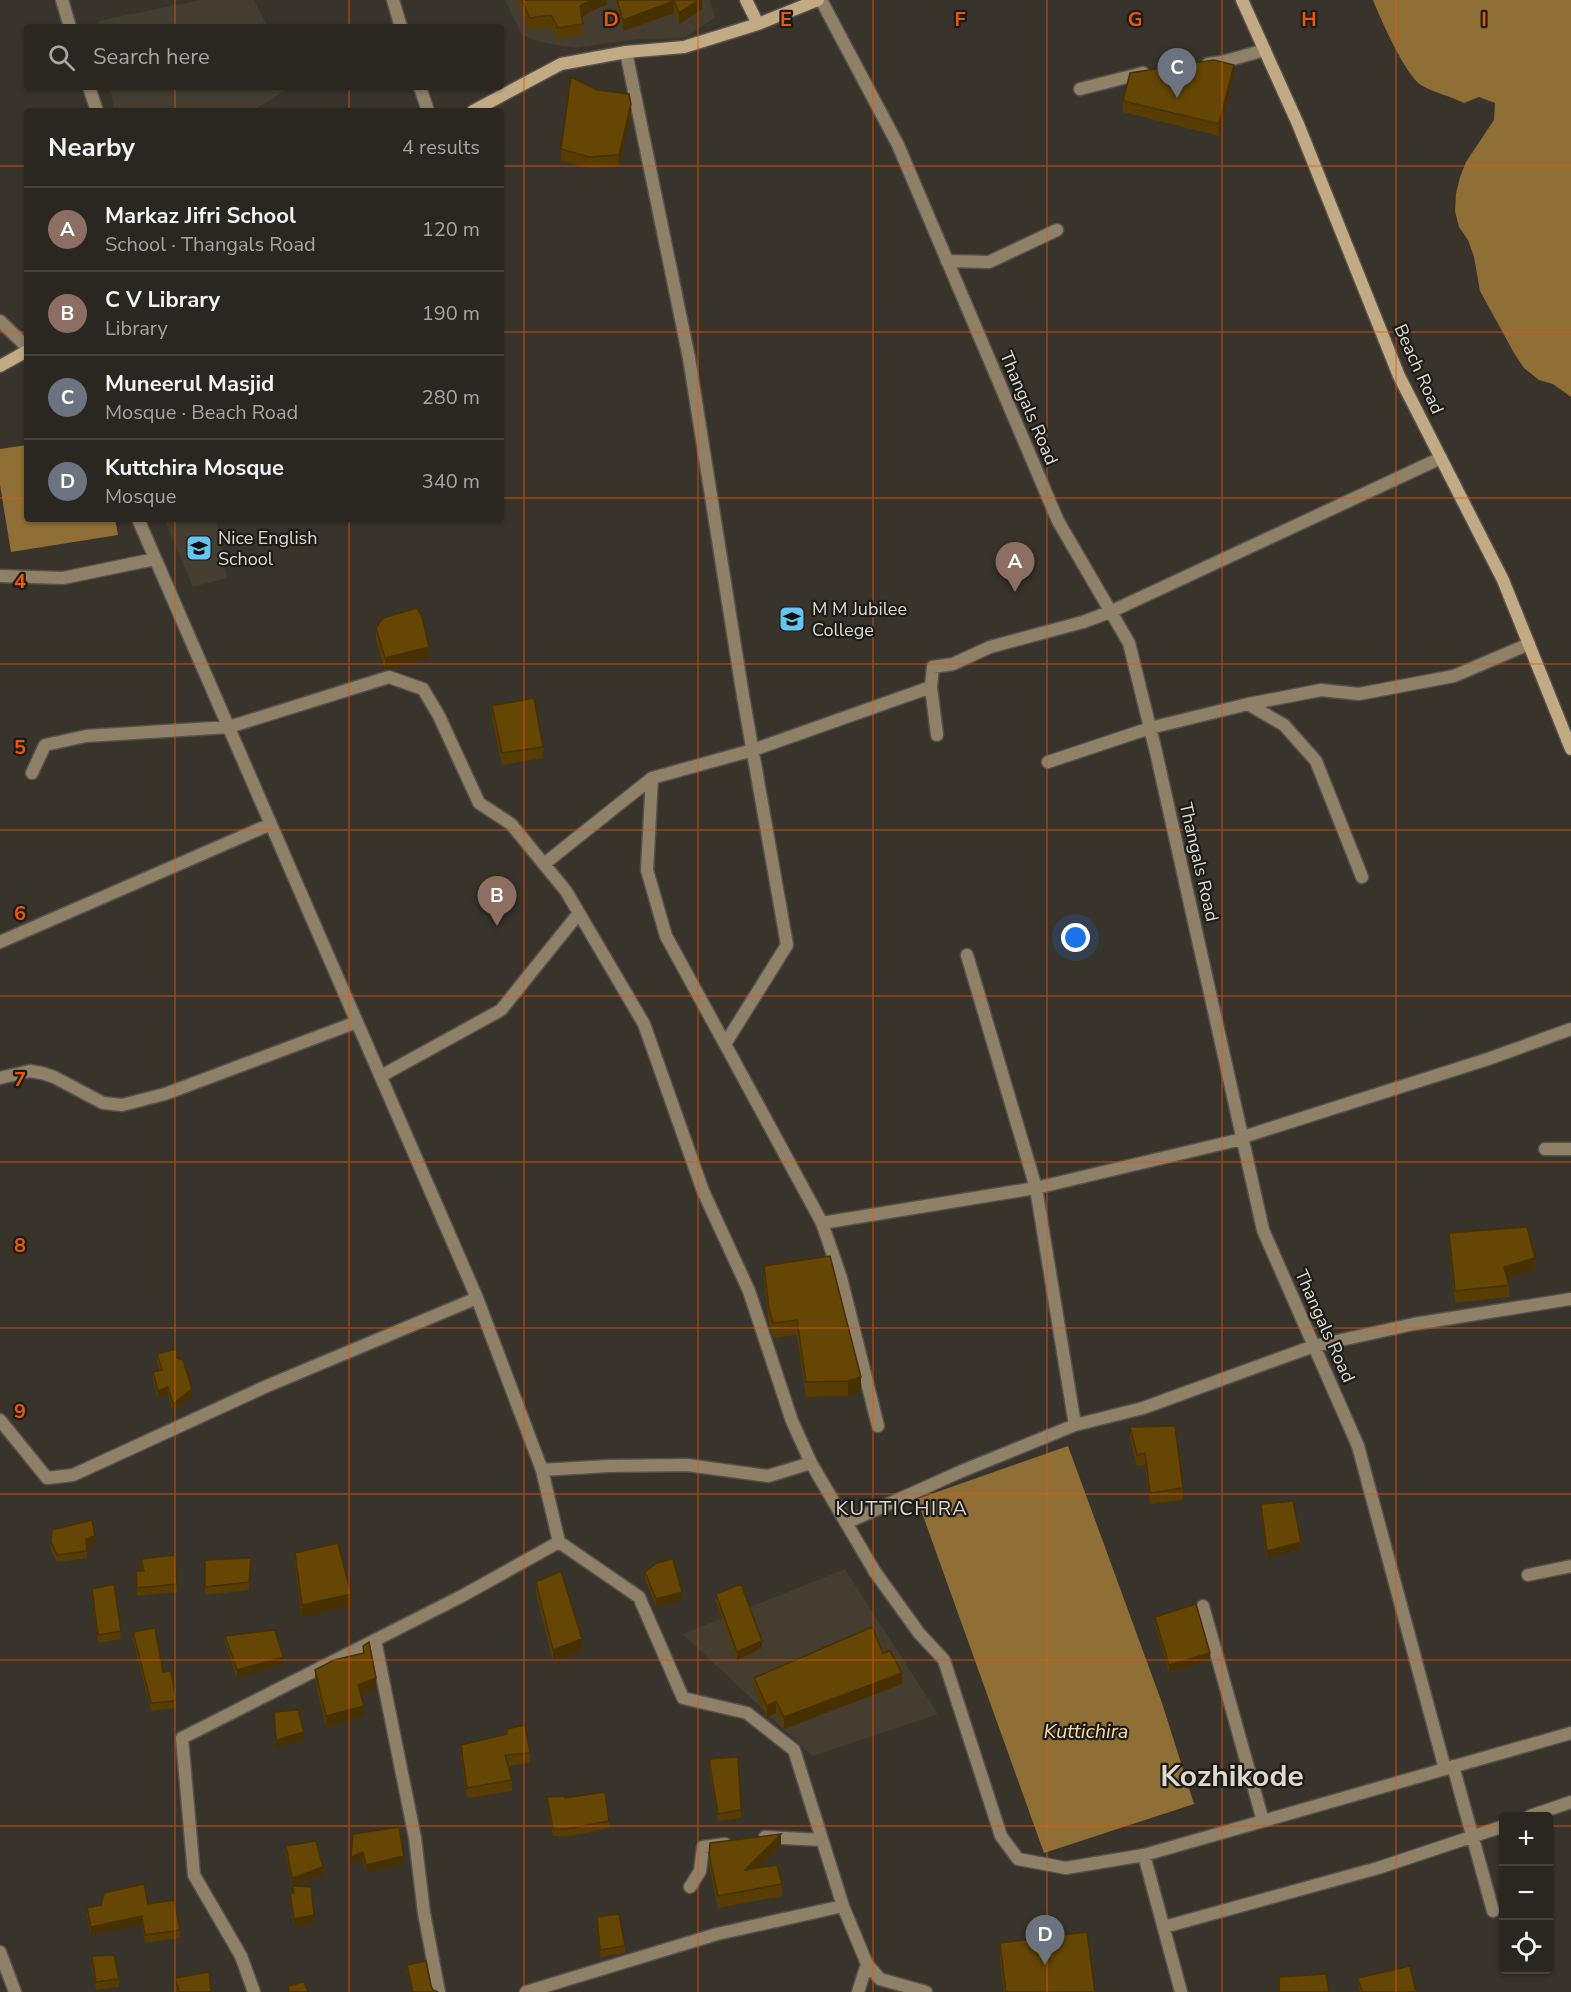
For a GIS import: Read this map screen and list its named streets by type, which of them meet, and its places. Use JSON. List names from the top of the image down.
{
  "streets": {
    "main road": ["Beach Road"],
    "street": ["Thangals Road"]
  },
  "districts": ["KUTTICHIRA", "Kozhikode"],
  "water": ["Kuttichira"],
  "places": {
    "school or university": ["Nice English School", "M M Jubilee College"]
  },
  "page": {
    "search": "Search here",
    "pins": [
      "C",
      "A",
      "B",
      "D"
    ],
    "heading": ["Nearby", "4 results"],
    "list": [
      {
        "mark": "A",
        "name": "Markaz Jifri School",
        "note": "School · Thangals Road",
        "value": "120 m"
      },
      {
        "mark": "B",
        "name": "C V Library",
        "note": "Library",
        "value": "190 m"
      },
      {
        "mark": "C",
        "name": "Muneerul Masjid",
        "note": "Mosque · Beach Road",
        "value": "280 m"
      },
      {
        "mark": "D",
        "name": "Kuttchira Mosque",
        "note": "Mosque",
        "value": "340 m"
      }
    ],
    "map_buttons": ["+", "−"]
  },
  "grid": {
    "columns": [
      "D",
      "E",
      "F",
      "G",
      "H",
      "I"
    ],
    "rows": [
      "4",
      "5",
      "6",
      "7",
      "8",
      "9"
    ]
  }
}
